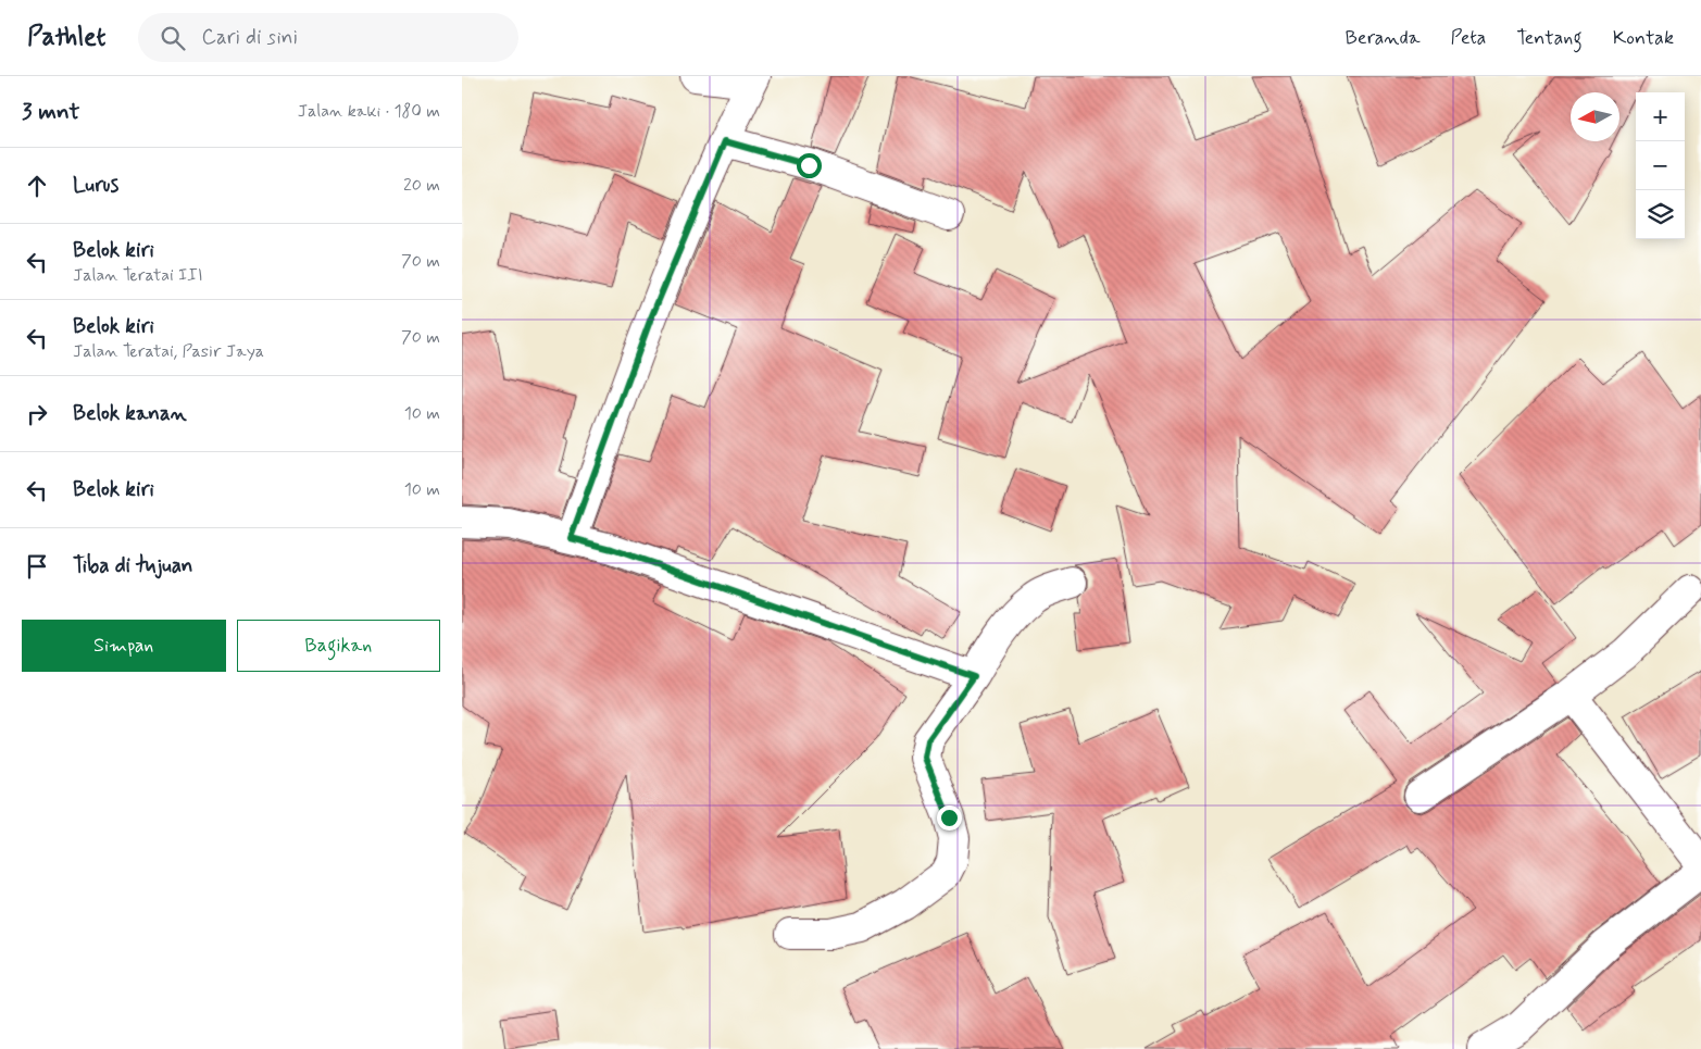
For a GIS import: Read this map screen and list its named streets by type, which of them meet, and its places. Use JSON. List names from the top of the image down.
{
  "north": "left",
  "page": {
    "header": "Pathlet",
    "search": "Cari di sini",
    "nav": [
      "Beranda",
      "Peta",
      "Tentang",
      "Kontak"
    ],
    "heading": ["3 mnt", "Jalan kaki · 180 m"],
    "map_buttons": ["+", "−"],
    "list": [
      ["Lurus", "20 m"],
      ["Belok kiri", "Jalan Teratai III", "70 m"],
      ["Belok kiri", "Jalan Teratai, Pasir Jaya", "70 m"],
      ["Belok kanan", "10 m"],
      ["Belok kiri", "10 m"],
      "Tiba di tujuan"
    ],
    "buttons": ["Simpan", "Bagikan"]
  }
}
